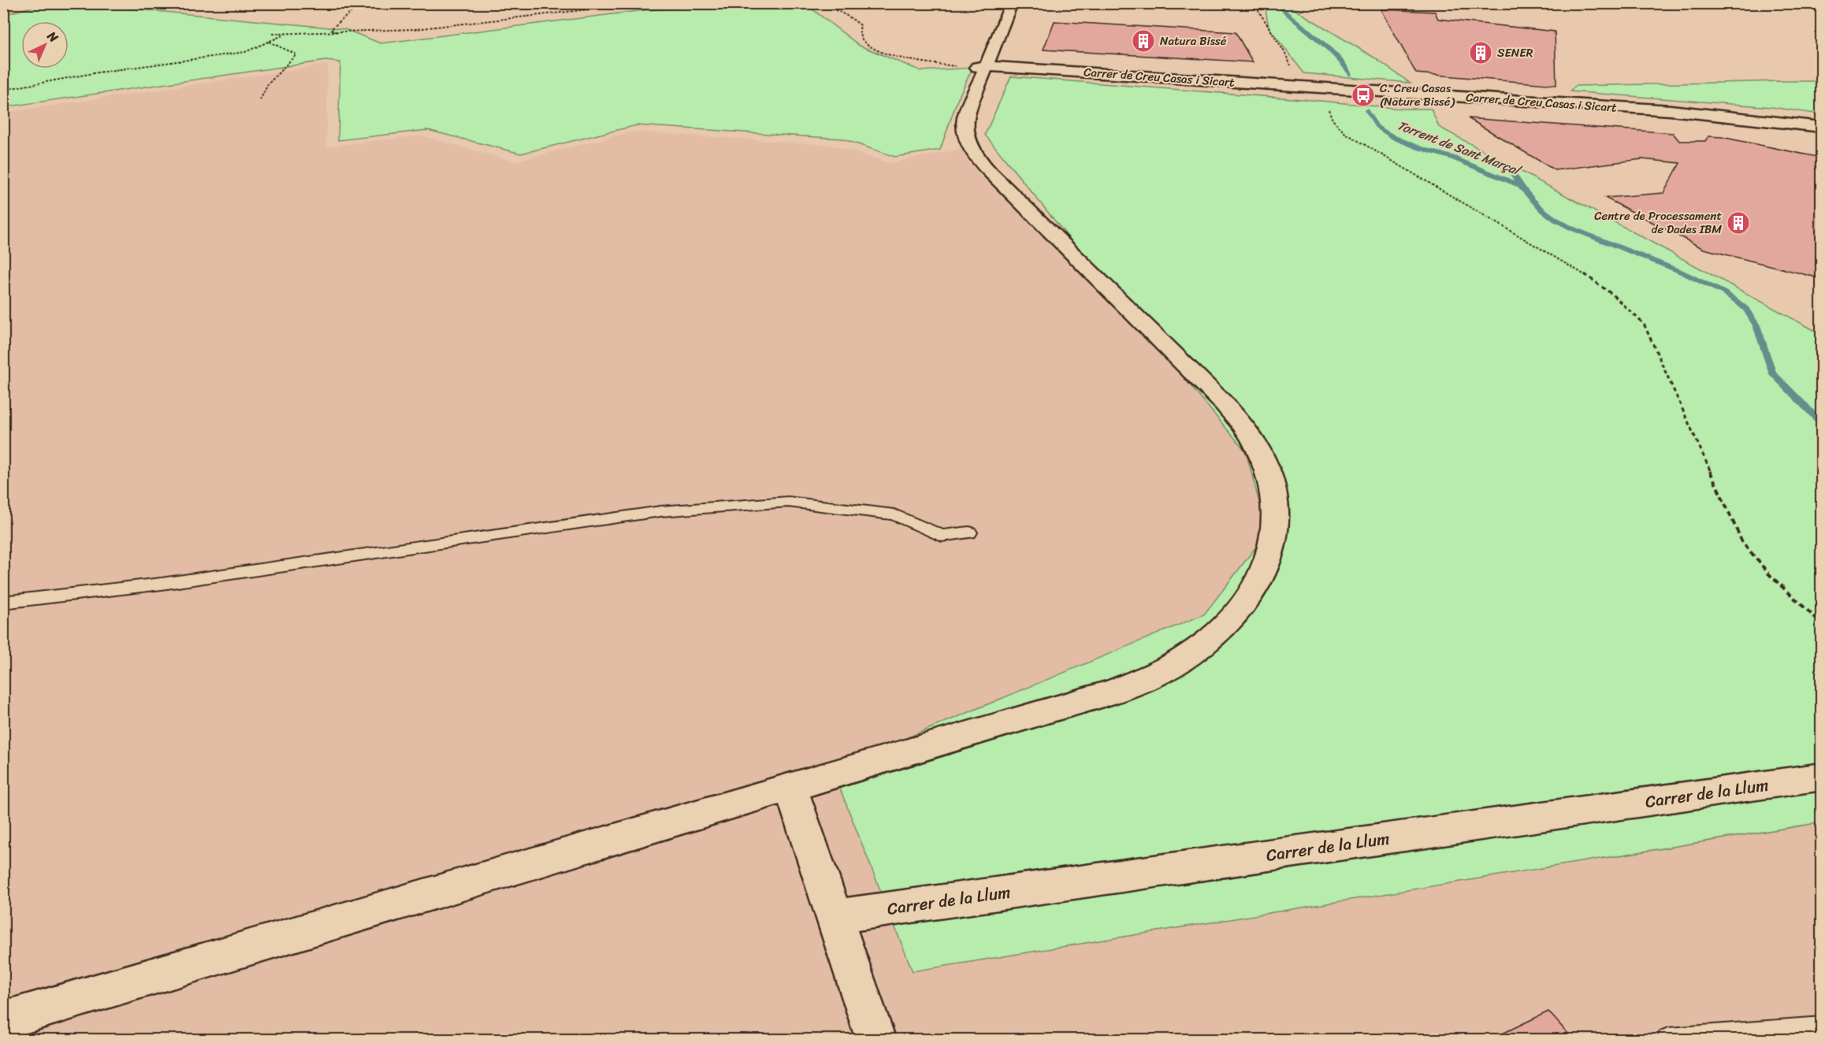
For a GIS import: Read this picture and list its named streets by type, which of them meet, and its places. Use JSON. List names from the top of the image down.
{
  "streets": {
    "street": ["Carrer de Creu Casas i Sicart", "Carrer de la Llum"]
  },
  "water": ["Torrent de Sant Marçal"],
  "places": {
    "building": ["Natura Bissé", "SENER", "Centre de Processament de Dades IBM"],
    "bus stop": ["C. Creu Casas (Nature Bissé)"]
  },
  "north": "top right"
}
